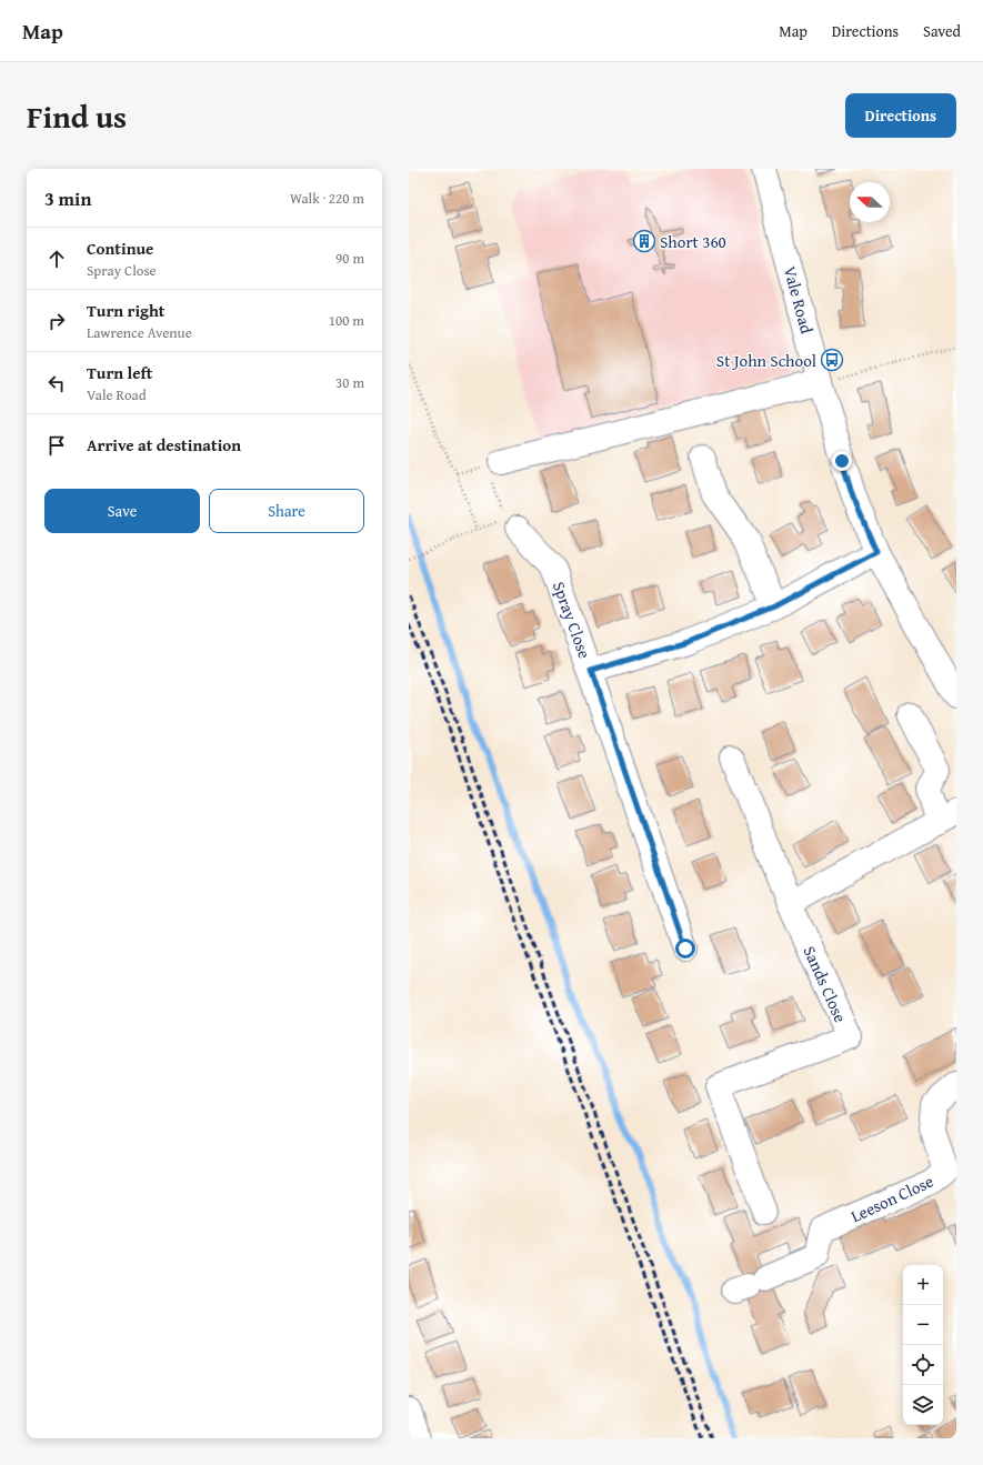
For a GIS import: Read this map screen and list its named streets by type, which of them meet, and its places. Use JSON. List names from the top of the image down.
{
  "streets": {
    "street": [
      "Vale Road",
      "Spray Close",
      "Sands Close",
      "Leeson Close"
    ]
  },
  "places": {
    "building": ["Short 360"],
    "bus stop": ["St John School"]
  },
  "north": "left",
  "page": {
    "header": "Map",
    "nav": ["Map", "Directions", "Saved"],
    "title": "Find us",
    "buttons": [
      "Directions",
      ["Save", "Share"]
    ],
    "heading": ["3 min", "Walk · 220 m"],
    "list": [
      ["Continue", "Spray Close", "90 m"],
      ["Turn right", "Lawrence Avenue", "100 m"],
      ["Turn left", "Vale Road", "30 m"],
      "Arrive at destination"
    ],
    "map_buttons": ["+", "−"]
  }
}
